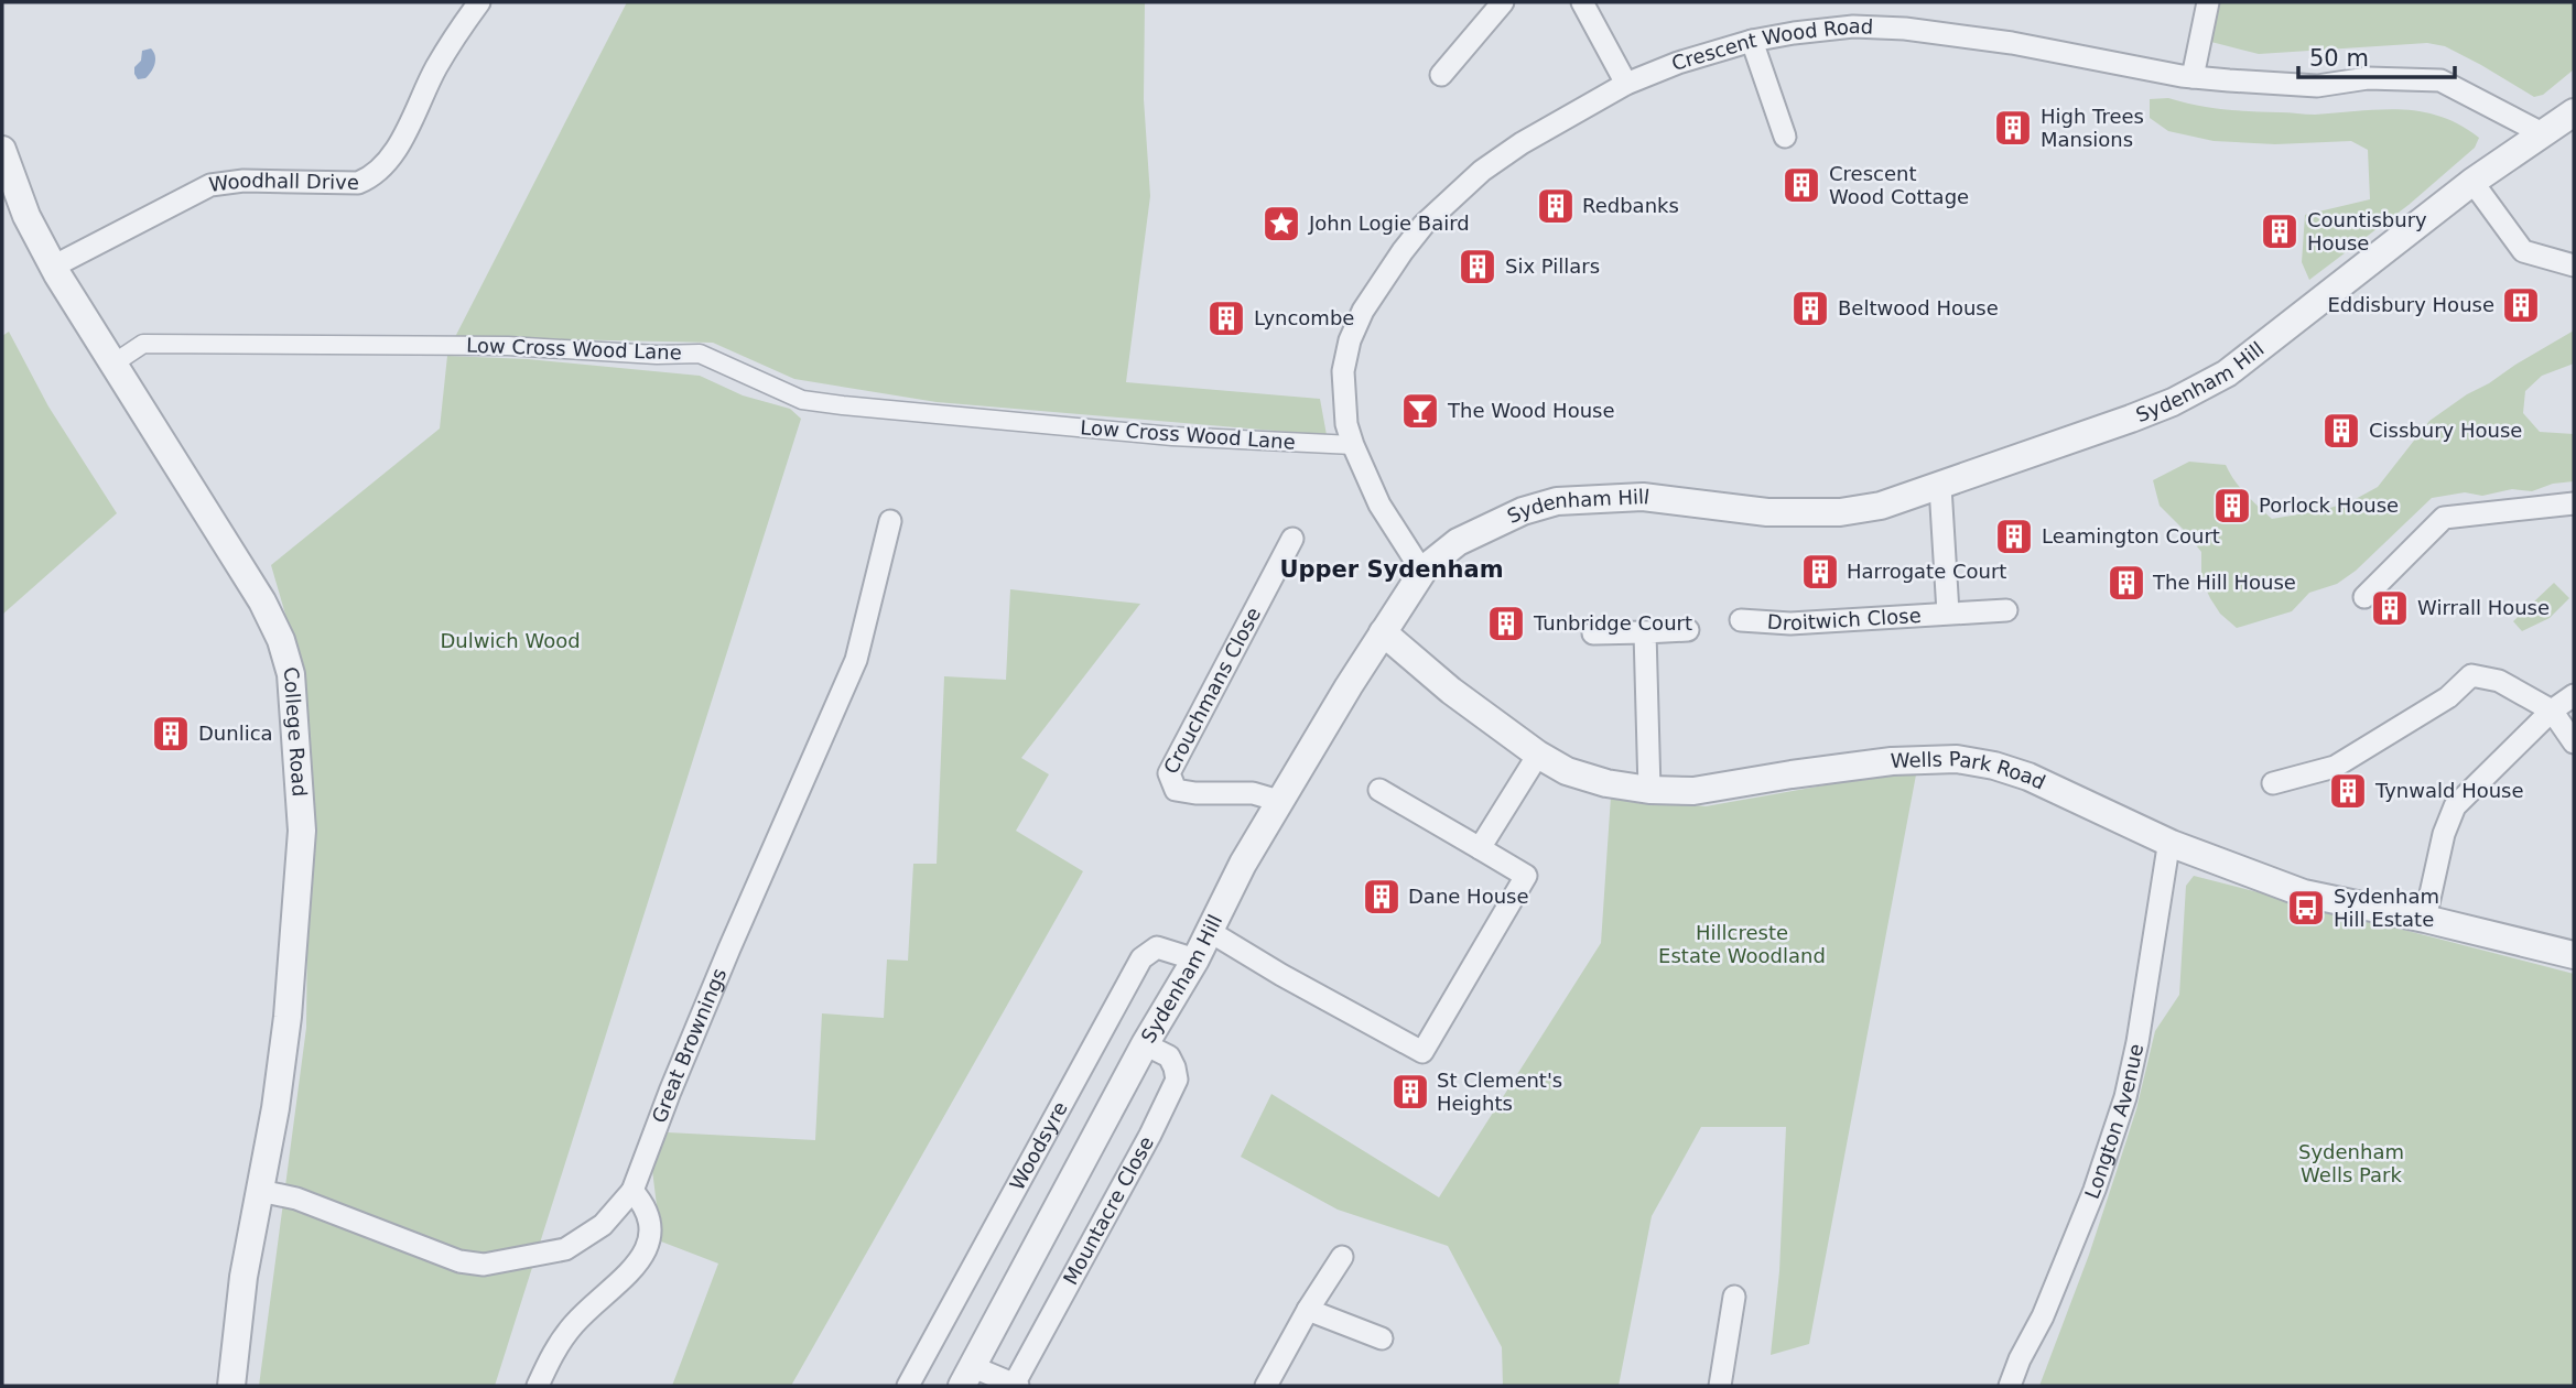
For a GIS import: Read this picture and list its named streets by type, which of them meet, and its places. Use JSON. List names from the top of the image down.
{
  "streets": {
    "street": [
      "Crescent Wood Road",
      "Woodhall Drive",
      "Low Cross Wood Lane",
      "Sydenham Hill",
      "Droitwich Close",
      "Crouchmans Close",
      "College Road",
      "Wells Park Road",
      "Great Brownings",
      "Longton Avenue",
      "Woodsyre",
      "Mountacre Close"
    ]
  },
  "crossings": [
    ["Crescent Wood Road", "Low Cross Wood Lane"],
    ["Crescent Wood Road", "Sydenham Hill"],
    ["Woodhall Drive", "College Road"],
    ["Low Cross Wood Lane", "College Road"],
    ["Sydenham Hill", "Droitwich Close"],
    ["Sydenham Hill", "Crouchmans Close"],
    ["Sydenham Hill", "Wells Park Road"],
    ["Sydenham Hill", "Woodsyre"],
    ["Sydenham Hill", "Mountacre Close"],
    ["College Road", "Great Brownings"],
    ["Wells Park Road", "Longton Avenue"]
  ],
  "districts": ["Upper Sydenham"],
  "parks": ["Dulwich Wood", "Hillcreste Estate Woodland", "Sydenham Wells Park"],
  "places": {
    "building": [
      "High Trees Mansions",
      "Crescent Wood Cottage",
      "Redbanks",
      "Countisbury House",
      "Six Pillars",
      "Eddisbury House",
      "Beltwood House",
      "Lyncombe",
      "Cissbury House",
      "Porlock House",
      "Leamington Court",
      "Harrogate Court",
      "The Hill House",
      "Wirrall House",
      "Tunbridge Court",
      "Dunlica",
      "Tynwald House",
      "Dane House",
      "St Clement's Heights"
    ],
    "place": ["John Logie Baird"],
    "bar": ["The Wood House"],
    "bus stop": ["Sydenham Hill Estate"]
  },
  "scale_bar": "50 m"
}
